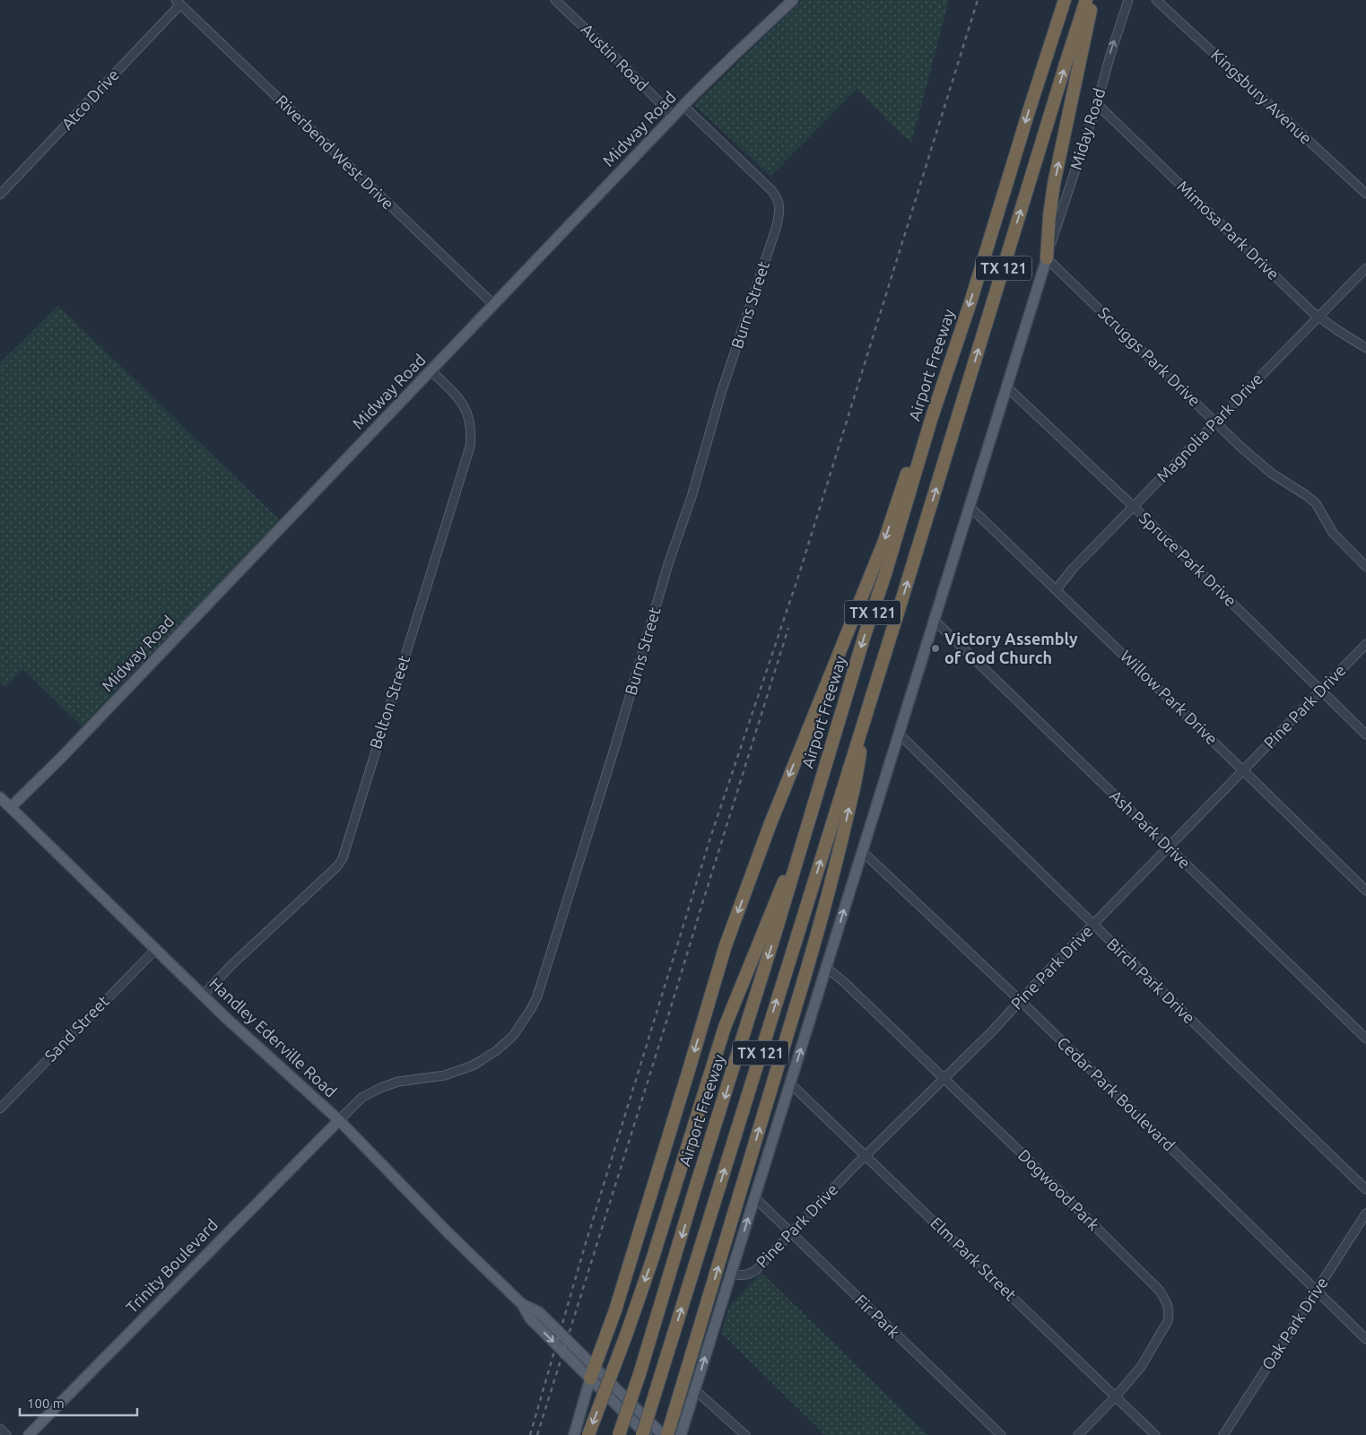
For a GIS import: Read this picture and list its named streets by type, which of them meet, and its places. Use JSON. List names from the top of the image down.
{
  "streets": {
    "highway": ["TX 121", "Airport Freeway"],
    "main road": ["Midway Road", "Handley Ederville Road", "Trinity Boulevard"],
    "street": [
      "Austin Road",
      "Kingsbury Avenue",
      "Atco Drive",
      "Miday Road",
      "Riverbend West Drive",
      "Mimosa Park Drive",
      "Burns Street",
      "Scruggs Park Drive",
      "Magnolia Park Drive",
      "Spruce Park Drive",
      "Willow Park Drive",
      "Belton Street",
      "Pine Park Drive",
      "Ash Park Drive",
      "Birch Park Drive",
      "Sand Street",
      "Cedar Park Boulevard",
      "Dogwood Park",
      "Elm Park Street",
      "Fir Park",
      "Oak Park Drive"
    ]
  },
  "crossings": [
    ["Austin Road", "Midway Road"],
    ["Atco Drive", "Riverbend West Drive"],
    ["Midway Road", "Riverbend West Drive"],
    ["Midway Road", "Burns Street"],
    ["Midway Road", "Belton Street"],
    ["Midway Road", "Handley Ederville Road"],
    ["Miday Road", "Mimosa Park Drive"],
    ["Miday Road", "Scruggs Park Drive"],
    ["Mimosa Park Drive", "Magnolia Park Drive"],
    ["Burns Street", "Handley Ederville Road"],
    ["Burns Street", "Trinity Boulevard"],
    ["Scruggs Park Drive", "Magnolia Park Drive"],
    ["Magnolia Park Drive", "Spruce Park Drive"],
    ["Magnolia Park Drive", "Willow Park Drive"],
    ["Spruce Park Drive", "Pine Park Drive"],
    ["Willow Park Drive", "Pine Park Drive"],
    ["Belton Street", "Handley Ederville Road"],
    ["Pine Park Drive", "Ash Park Drive"],
    ["Pine Park Drive", "Birch Park Drive"],
    ["Pine Park Drive", "Cedar Park Boulevard"],
    ["Pine Park Drive", "Dogwood Park"],
    ["Pine Park Drive", "Elm Park Street"],
    ["Pine Park Drive", "Fir Park"],
    ["Sand Street", "Handley Ederville Road"],
    ["Handley Ederville Road", "Trinity Boulevard"],
    ["Cedar Park Boulevard", "Oak Park Drive"],
    ["Dogwood Park", "Elm Park Street"]
  ],
  "one_way": ["Miday Road"],
  "places": ["Victory Assembly of God Church"],
  "scale_bar": "100 m"
}
